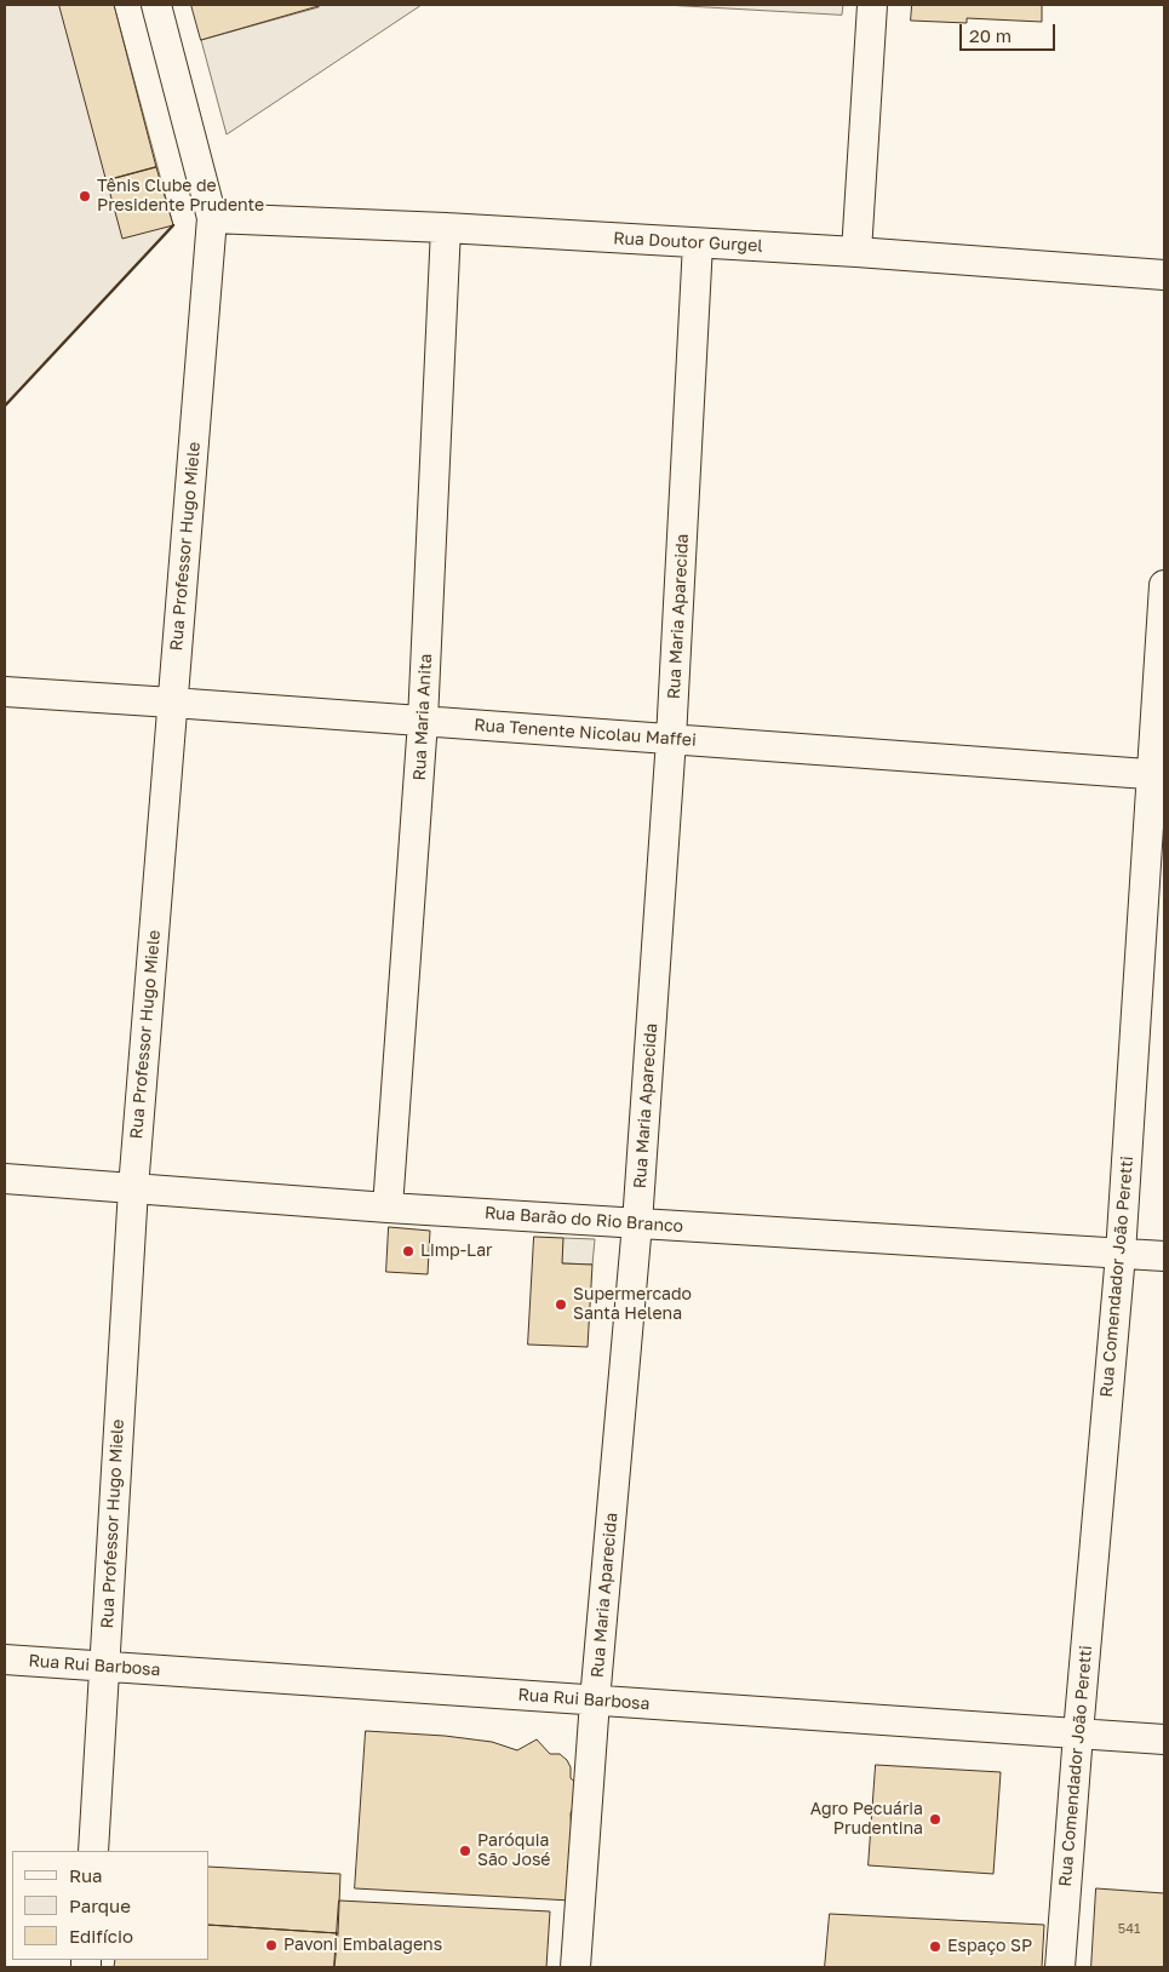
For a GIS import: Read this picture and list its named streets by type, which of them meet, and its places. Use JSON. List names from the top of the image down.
{
  "streets": {
    "street": [
      "Rua Doutor Gurgel",
      "Rua Professor Hugo Miele",
      "Rua Maria Aparecida",
      "Rua Maria Anita",
      "Rua Tenente Nicolau Maffei",
      "Rua Barão do Rio Branco",
      "Rua Comendador João Peretti",
      "Rua Rui Barbosa"
    ]
  },
  "crossings": [
    ["Rua Doutor Gurgel", "Rua Professor Hugo Miele"],
    ["Rua Doutor Gurgel", "Rua Maria Aparecida"],
    ["Rua Doutor Gurgel", "Rua Maria Anita"],
    ["Rua Professor Hugo Miele", "Rua Tenente Nicolau Maffei"],
    ["Rua Professor Hugo Miele", "Rua Barão do Rio Branco"],
    ["Rua Professor Hugo Miele", "Rua Rui Barbosa"],
    ["Rua Maria Aparecida", "Rua Tenente Nicolau Maffei"],
    ["Rua Maria Aparecida", "Rua Barão do Rio Branco"],
    ["Rua Maria Aparecida", "Rua Rui Barbosa"],
    ["Rua Maria Anita", "Rua Tenente Nicolau Maffei"],
    ["Rua Maria Anita", "Rua Barão do Rio Branco"],
    ["Rua Tenente Nicolau Maffei", "Rua Comendador João Peretti"],
    ["Rua Barão do Rio Branco", "Rua Comendador João Peretti"],
    ["Rua Comendador João Peretti", "Rua Rui Barbosa"]
  ],
  "places": [
    "Tênis Clube de Presidente Prudente",
    "Limp-Lar",
    "Supermercado Santa Helena",
    "Agro Pecuária Prudentina",
    "Paróquia São José",
    "Pavoni Embalagens",
    "Espaço SP"
  ],
  "house_numbers": ["541"],
  "legend": ["Rua", "Parque", "Edifício"],
  "scale_bar": "20 m"
}
